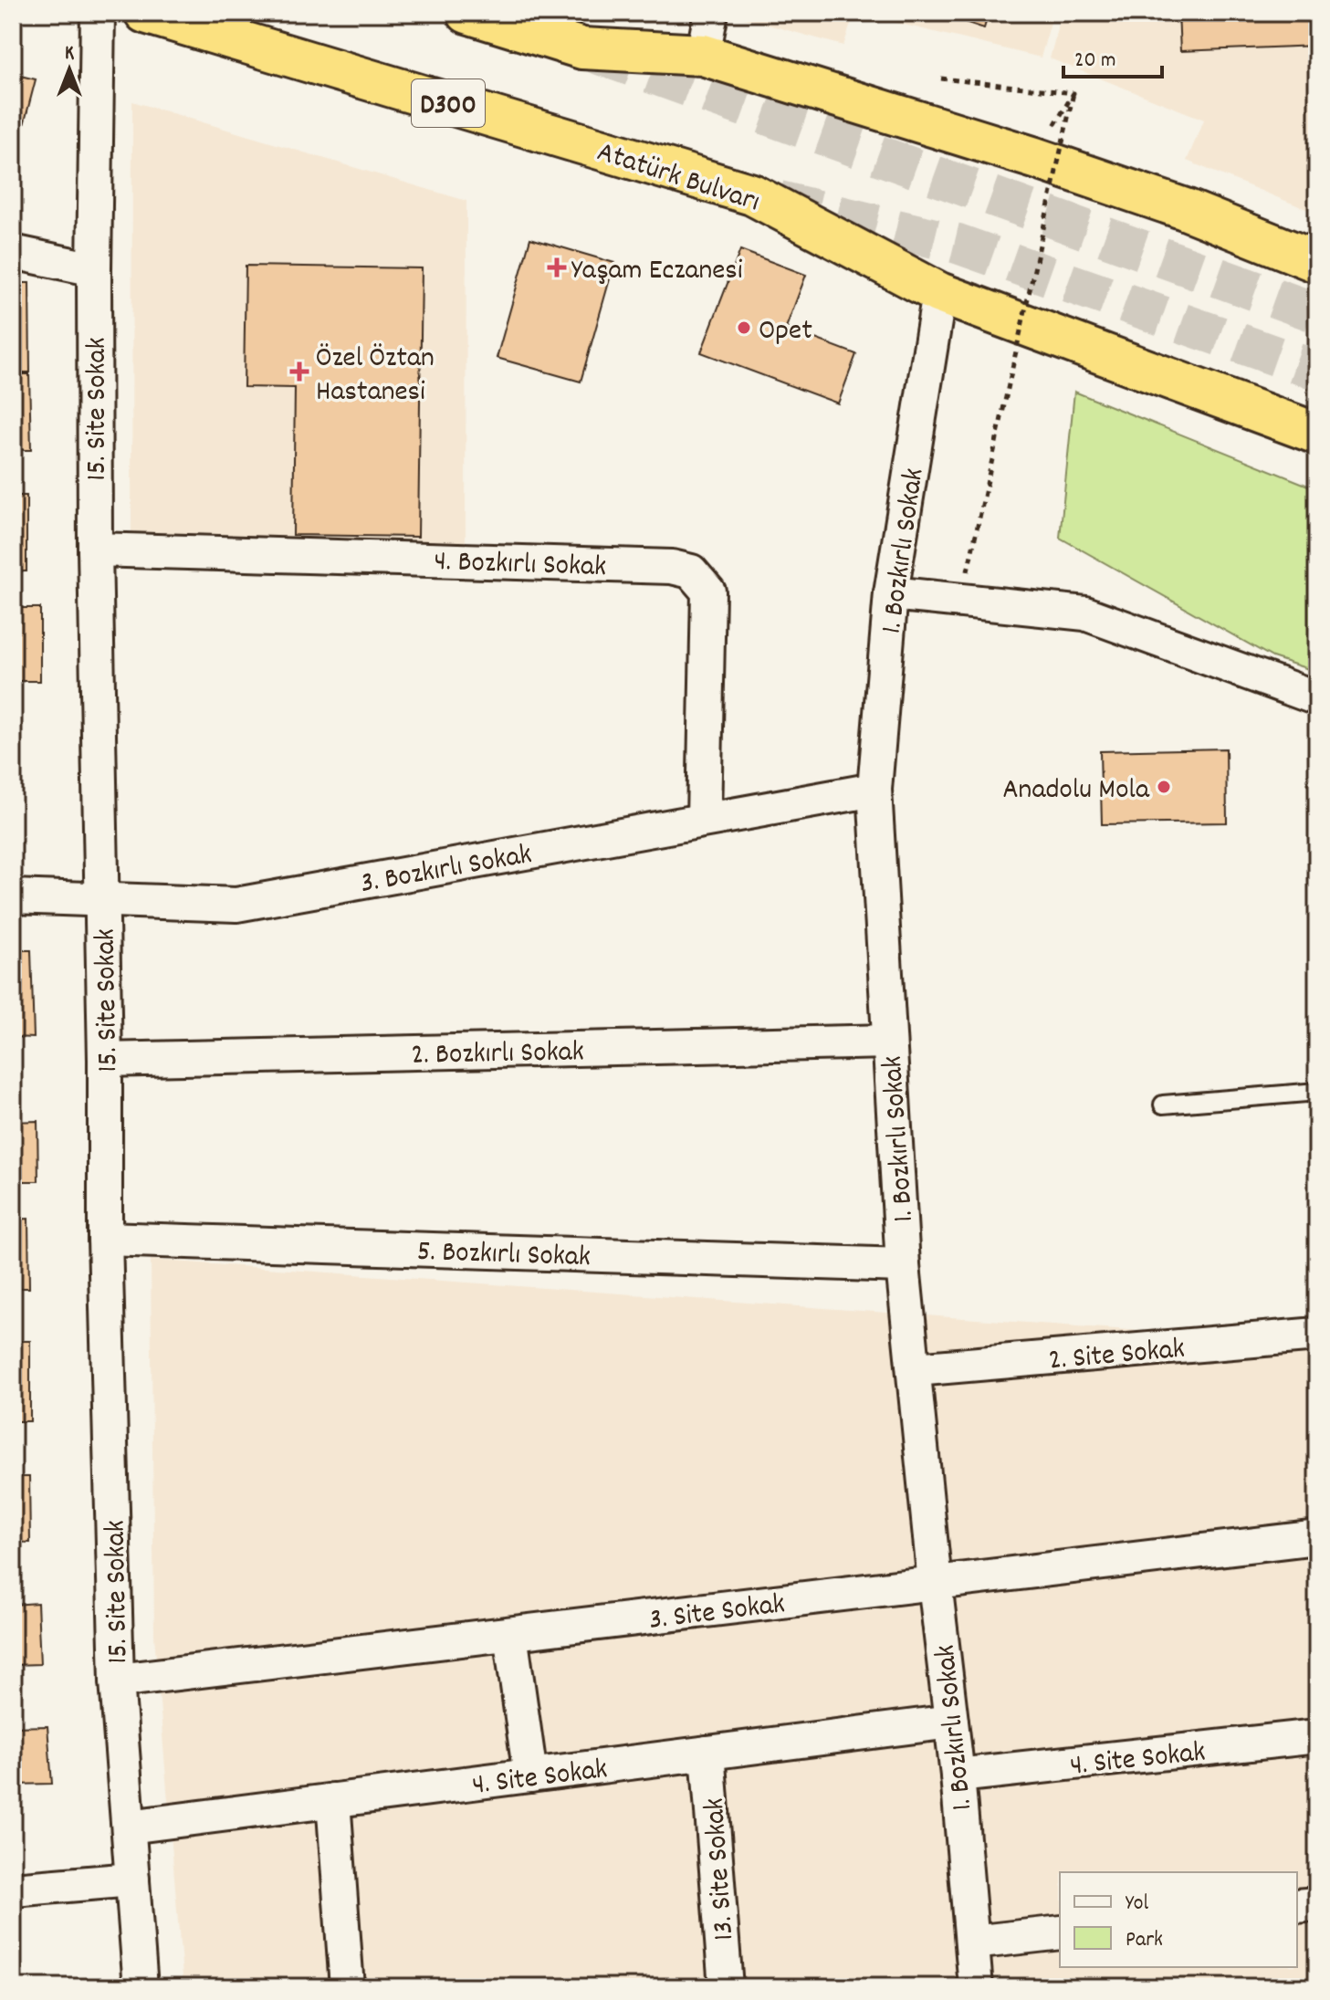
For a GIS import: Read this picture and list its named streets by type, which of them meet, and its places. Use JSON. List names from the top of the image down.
{
  "streets": {
    "highway": ["D300", "Atatürk Bulvarı"],
    "street": [
      "15. Site Sokak",
      "1. Bozkırlı Sokak",
      "4. Bozkırlı Sokak",
      "3. Bozkırlı Sokak",
      "2. Bozkırlı Sokak",
      "5. Bozkırlı Sokak",
      "2. Site Sokak",
      "3. Site Sokak",
      "4. Site Sokak",
      "13. Site Sokak"
    ]
  },
  "crossings": [
    ["Atatürk Bulvarı", "1. Bozkırlı Sokak"],
    ["15. Site Sokak", "4. Bozkırlı Sokak"],
    ["15. Site Sokak", "3. Bozkırlı Sokak"],
    ["15. Site Sokak", "2. Bozkırlı Sokak"],
    ["15. Site Sokak", "5. Bozkırlı Sokak"],
    ["15. Site Sokak", "3. Site Sokak"],
    ["15. Site Sokak", "4. Site Sokak"],
    ["1. Bozkırlı Sokak", "3. Bozkırlı Sokak"],
    ["1. Bozkırlı Sokak", "2. Bozkırlı Sokak"],
    ["1. Bozkırlı Sokak", "5. Bozkırlı Sokak"],
    ["1. Bozkırlı Sokak", "2. Site Sokak"],
    ["1. Bozkırlı Sokak", "3. Site Sokak"],
    ["1. Bozkırlı Sokak", "4. Site Sokak"],
    ["4. Bozkırlı Sokak", "3. Bozkırlı Sokak"],
    ["4. Site Sokak", "13. Site Sokak"]
  ],
  "places": {
    "health": ["Yaşam Eczanesi", "Özel Öztan Hastanesi"],
    "other": ["Opet", "Anadolu Mola"]
  },
  "legend": ["Yol", "Park"],
  "scale_bar": "20 m",
  "north": "top"
}
